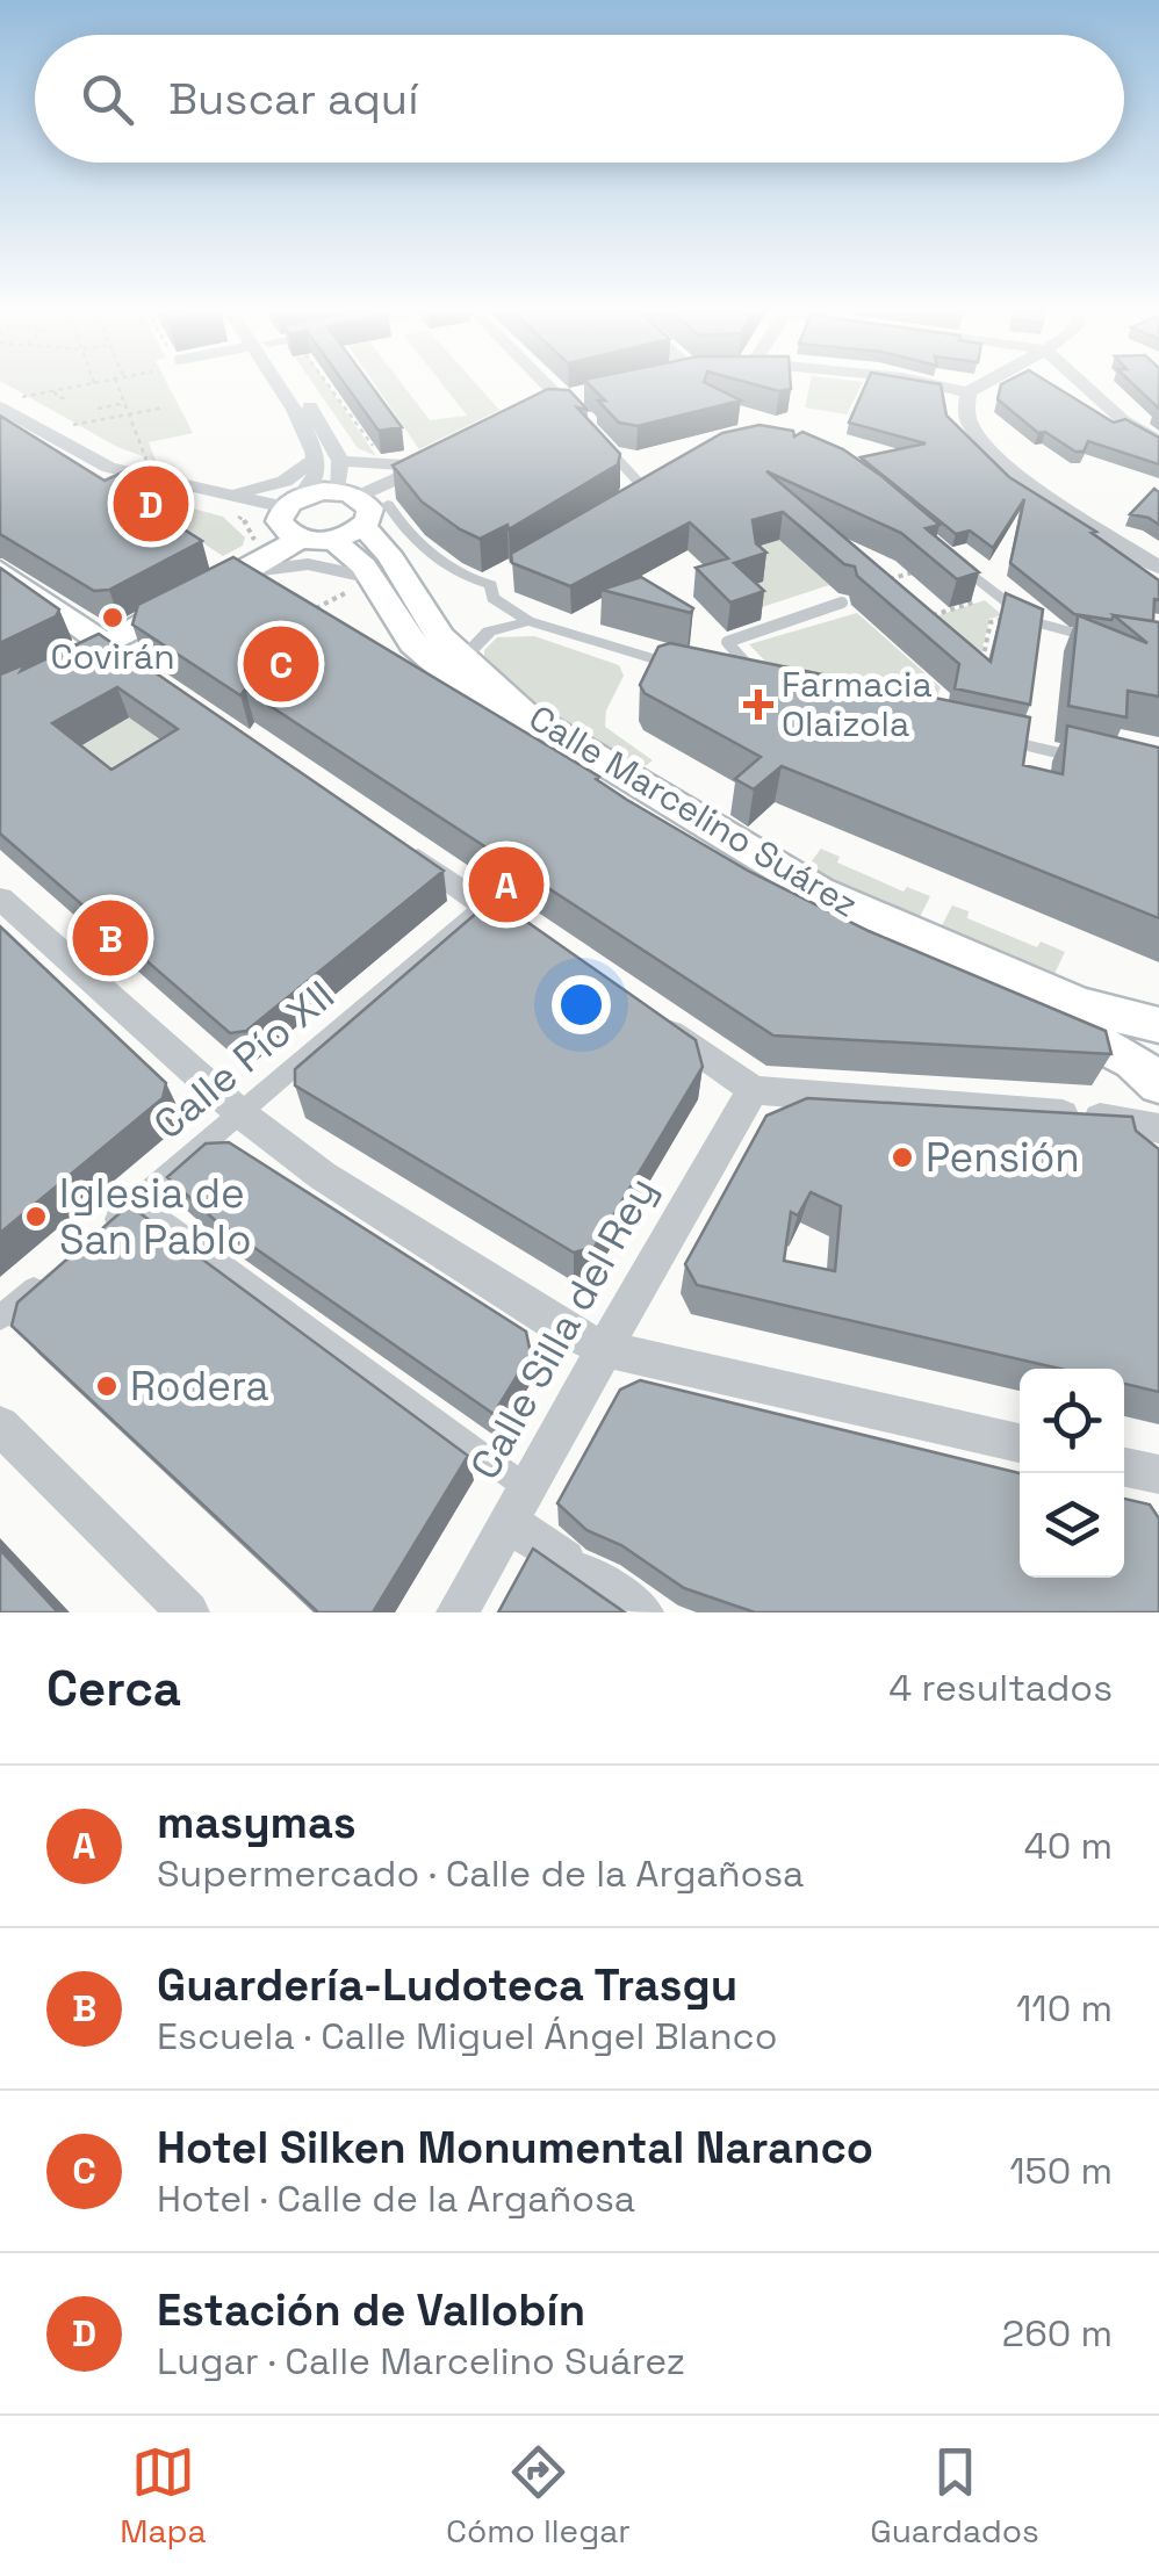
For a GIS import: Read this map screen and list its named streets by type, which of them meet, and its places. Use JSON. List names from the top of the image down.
{
  "streets": {
    "main road": ["Calle Marcelino Suárez"],
    "street": ["Calle Pío XII", "Calle Silla del Rey"]
  },
  "places": {
    "other": [
      "Covirán",
      "Pensión",
      "Iglesia de San Pablo",
      "Rodera"
    ],
    "health": ["Farmacia Olaizola"]
  },
  "page": {
    "search": "Buscar aquí",
    "pins": [
      "D",
      "C",
      "A",
      "B"
    ],
    "heading": ["Cerca", "4 resultados"],
    "list": [
      {
        "mark": "A",
        "name": "masymas",
        "note": "Supermercado · Calle de la Argañosa",
        "value": "40 m"
      },
      {
        "mark": "B",
        "name": "Guardería-Ludoteca Trasgu",
        "note": "Escuela · Calle Miguel Ángel Blanco",
        "value": "110 m"
      },
      {
        "mark": "C",
        "name": "Hotel Silken Monumental Naranco",
        "note": "Hotel · Calle de la Argañosa",
        "value": "150 m"
      },
      {
        "mark": "D",
        "name": "Estación de Vallobín",
        "note": "Lugar · Calle Marcelino Suárez",
        "value": "260 m"
      }
    ],
    "nav": ["Mapa", "Cómo llegar", "Guardados"]
  }
}
